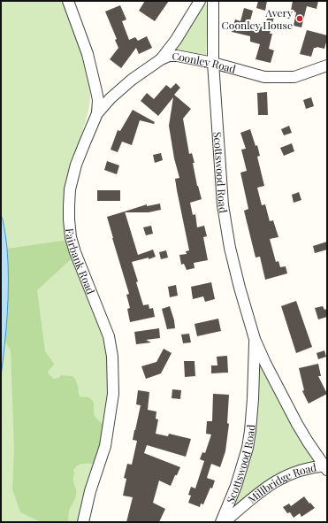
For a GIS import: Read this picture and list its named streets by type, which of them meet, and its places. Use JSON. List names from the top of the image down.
{
  "streets": {
    "street": [
      "Coonley Road",
      "Scottswood Road",
      "Fairbank Road",
      "Millbridge Road"
    ]
  },
  "crossings": [
    ["Coonley Road", "Scottswood Road"],
    ["Coonley Road", "Fairbank Road"],
    ["Scottswood Road", "Millbridge Road"]
  ],
  "places": ["Avery Coonley House"]
}
